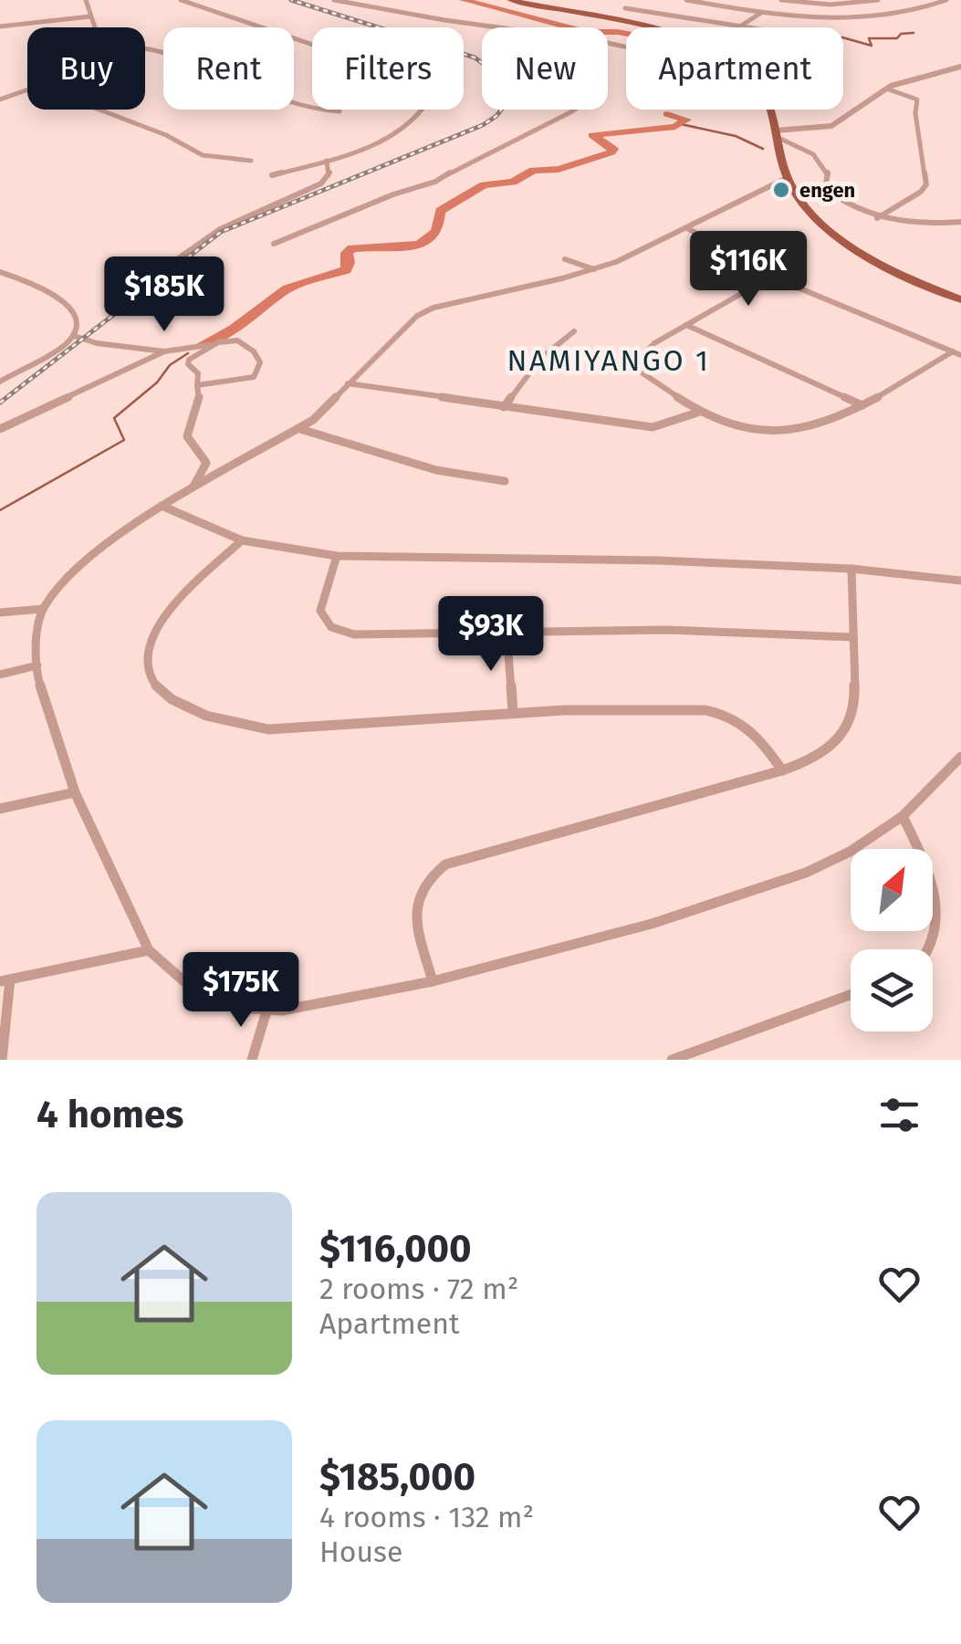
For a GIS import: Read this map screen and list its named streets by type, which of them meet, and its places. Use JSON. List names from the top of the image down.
{
  "districts": ["NAMIYANGO 1"],
  "places": ["engen"],
  "north": "top right",
  "page": {
    "chip": [
      "Buy",
      "Rent",
      "Filters",
      "New",
      "Apartment"
    ],
    "price": [
      "$116K",
      "$185K",
      "$93K",
      "$175K"
    ],
    "heading": "4 homes",
    "list": [
      {
        "name": "$116,000",
        "note": "2 rooms · 72 m² · Apartment"
      },
      {
        "name": "$185,000",
        "note": "4 rooms · 132 m² · House"
      }
    ]
  }
}
